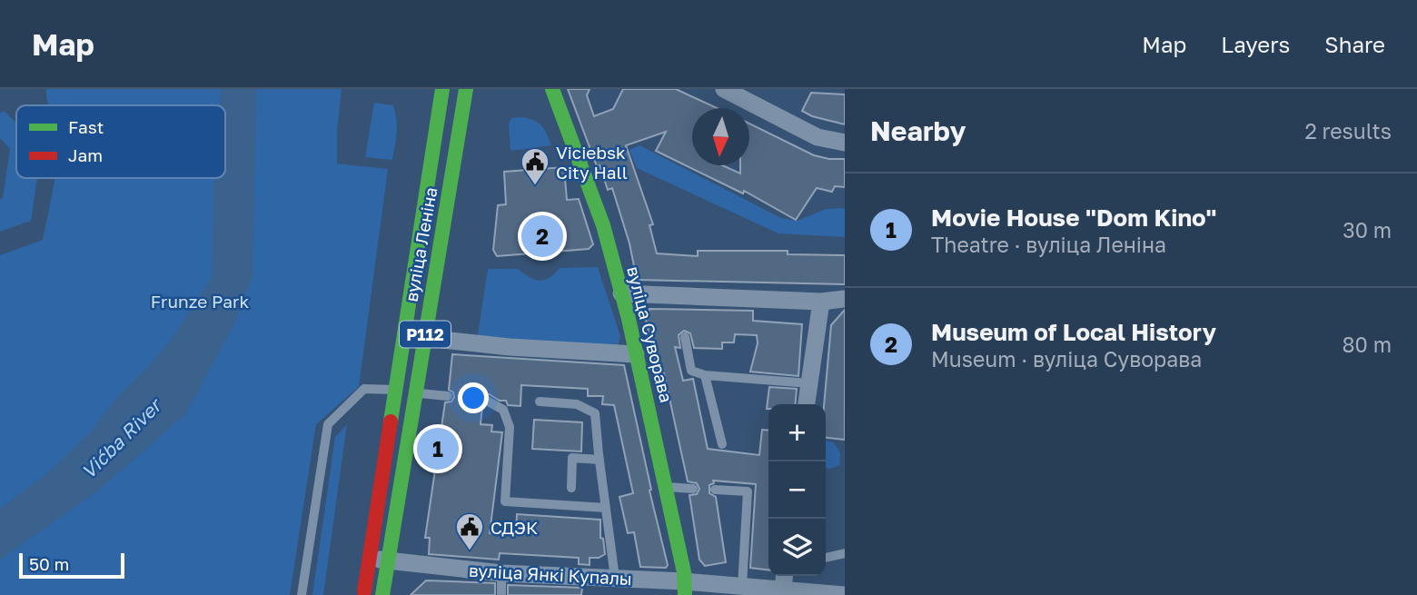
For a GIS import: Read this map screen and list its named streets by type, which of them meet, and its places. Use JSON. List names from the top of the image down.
{
  "streets": {
    "main road": ["вуліца Леніна", "Р112", "вуліца Суворава"],
    "street": ["вуліца Янкі Купалы"]
  },
  "crossings": [
    ["вуліца Леніна", "вуліца Янкі Купалы"],
    ["вуліца Суворава", "вуліца Янкі Купалы"]
  ],
  "water": ["Vićba River"],
  "parks": ["Frunze Park"],
  "places": {
    "public building": ["Viciebsk City Hall", "СДЭК"]
  },
  "legend": ["Fast", "Jam"],
  "scale_bar": "50 m",
  "north": "bottom",
  "page": {
    "header": "Map",
    "nav": ["Map", "Layers", "Share"],
    "heading": ["Nearby", "2 results"],
    "list": [
      {
        "mark": "1",
        "name": "Movie House \"Dom Kino\"",
        "note": "Theatre · вуліца Леніна",
        "value": "30 m"
      },
      {
        "mark": "2",
        "name": "Museum of Local History",
        "note": "Museum · вуліца Суворава",
        "value": "80 m"
      }
    ],
    "pins": ["2", "1"],
    "map_buttons": ["+", "−"],
    "scale": "50 m"
  }
}
